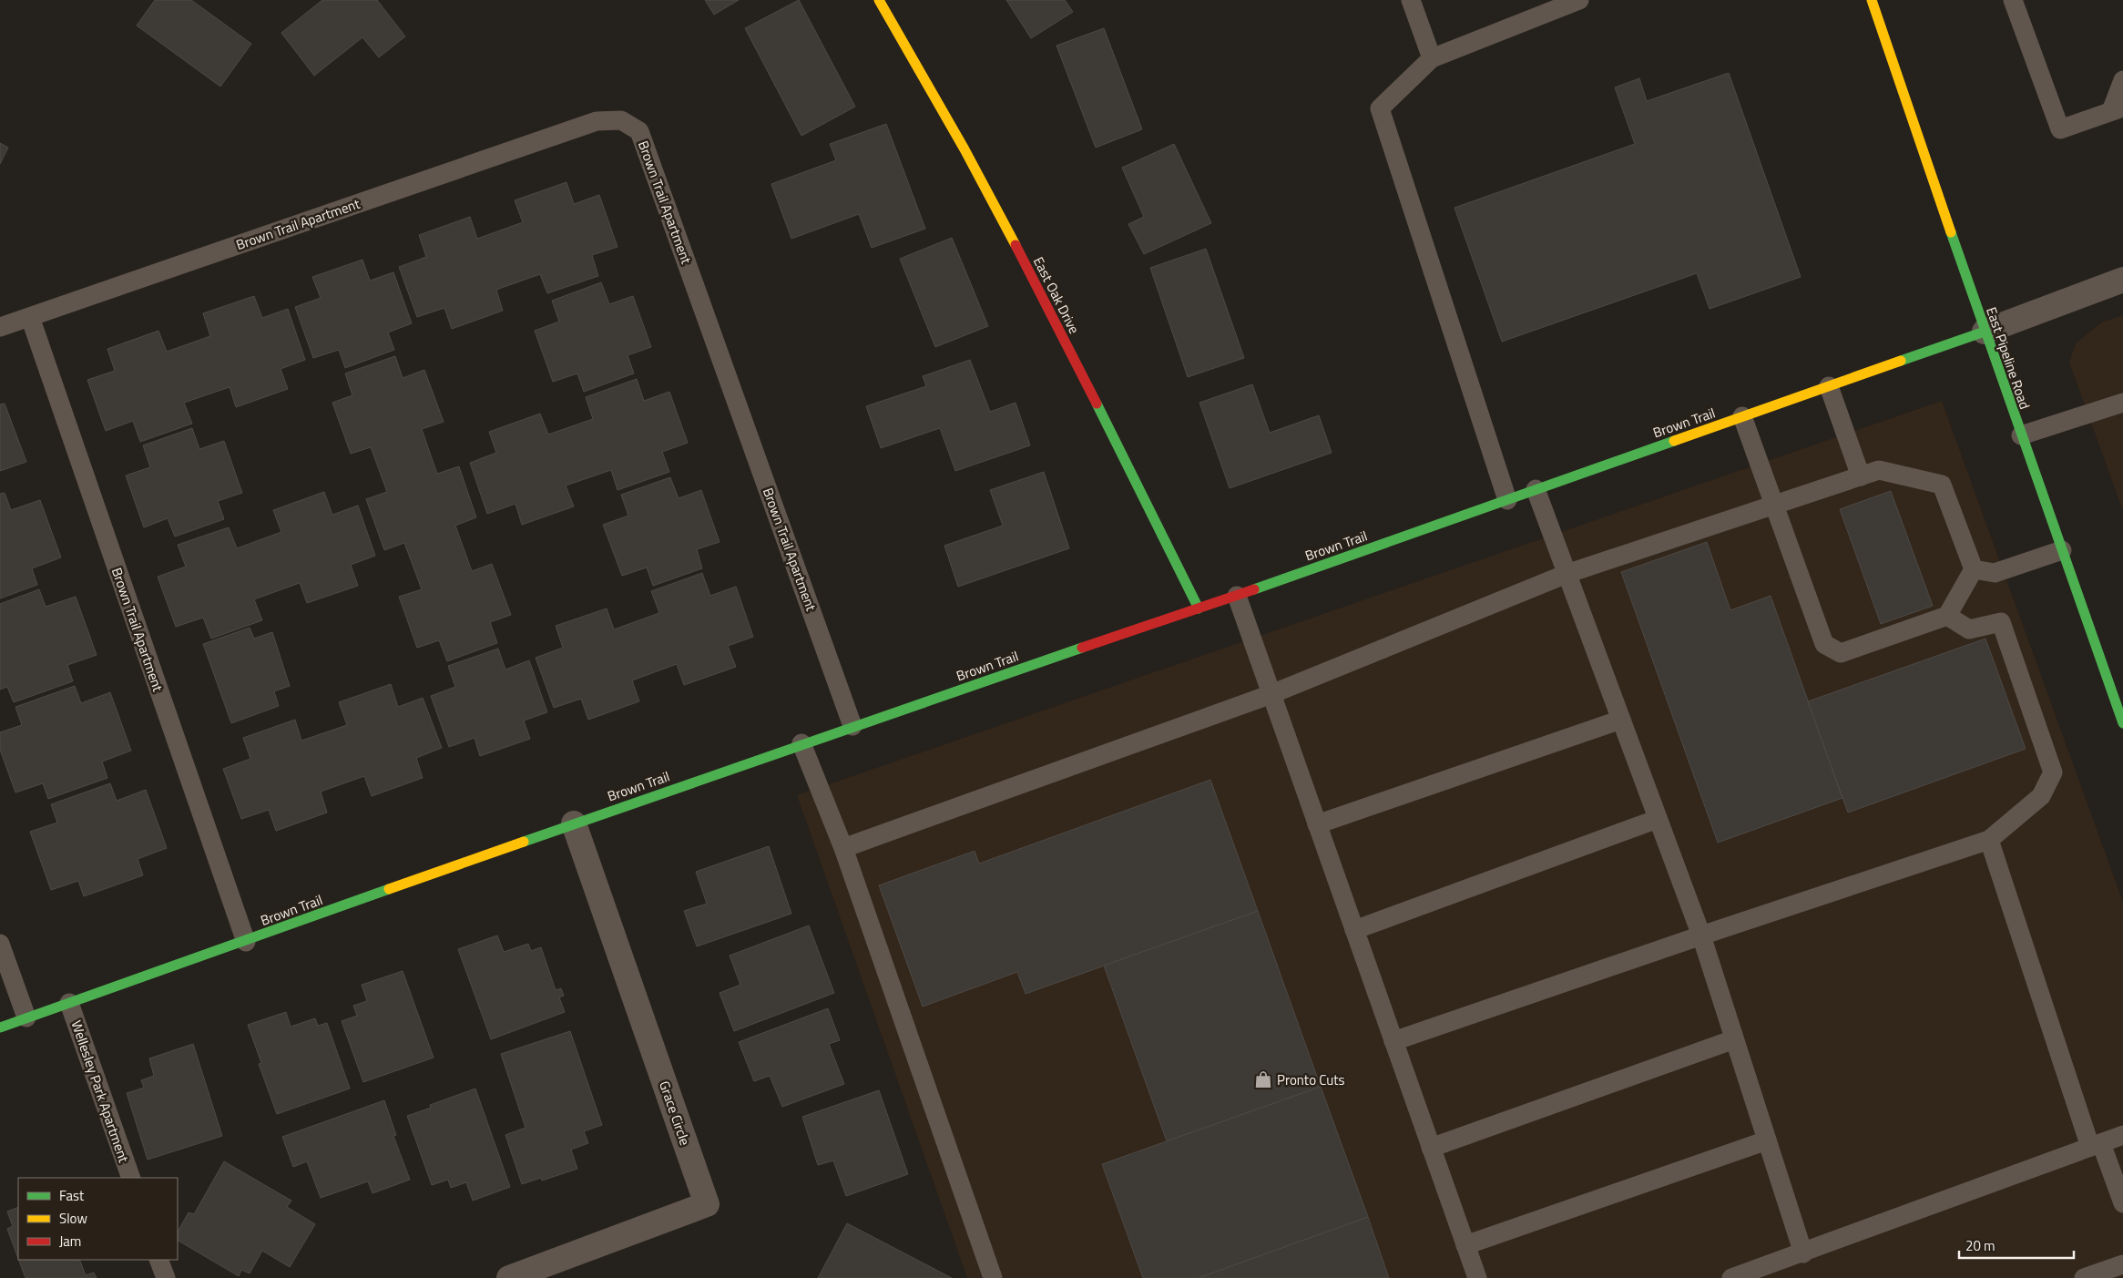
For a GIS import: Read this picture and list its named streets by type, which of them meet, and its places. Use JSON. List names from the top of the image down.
{
  "streets": {
    "main road": ["East Oak Drive", "East Pipeline Road", "Brown Trail"],
    "street": ["Grace Circle"],
    "lane": ["Brown Trail Apartment", "Wellesley Park Apartment"]
  },
  "crossings": [
    ["Brown Trail Apartment", "Brown Trail"],
    ["East Oak Drive", "Brown Trail"],
    ["East Pipeline Road", "Brown Trail"],
    ["Brown Trail", "Wellesley Park Apartment"],
    ["Brown Trail", "Grace Circle"]
  ],
  "places": {
    "shop": ["Pronto Cuts"]
  },
  "legend": ["Fast", "Slow", "Jam"],
  "scale_bar": "20 m"
}
